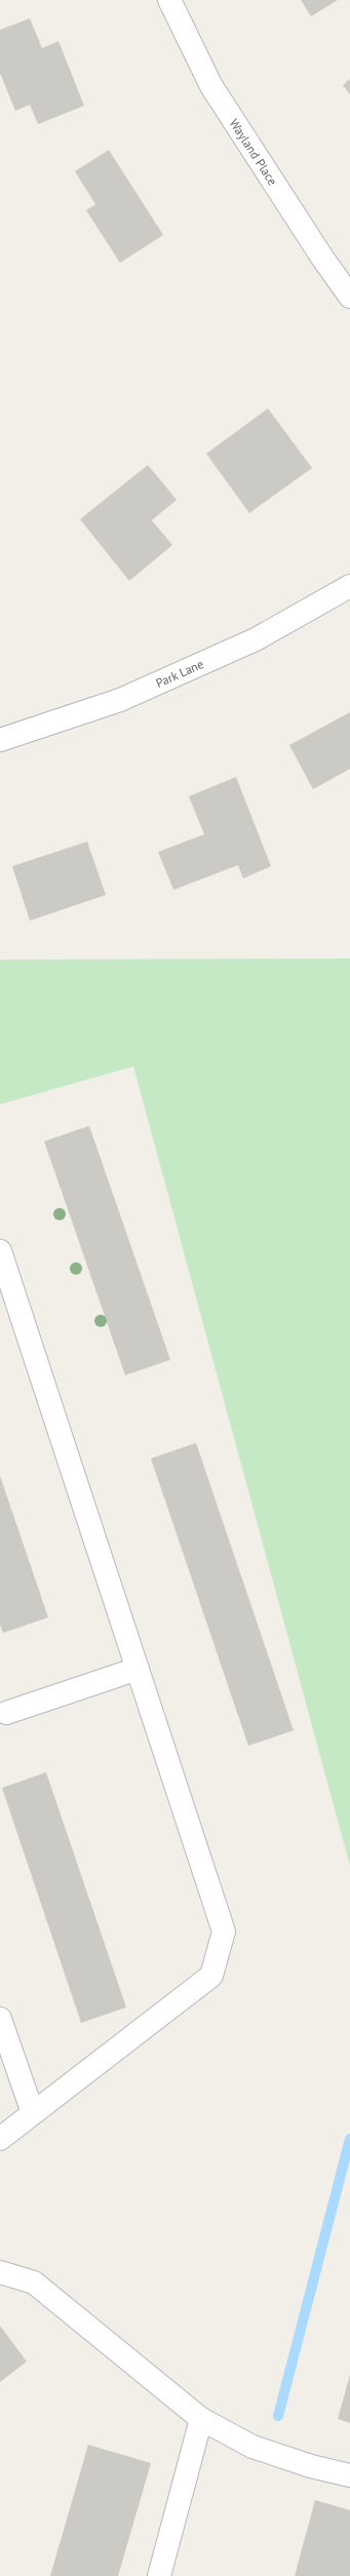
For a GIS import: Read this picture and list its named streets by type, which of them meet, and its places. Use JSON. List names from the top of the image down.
{
  "streets": {
    "street": ["Wayland Place", "Park Lane"]
  }
}
